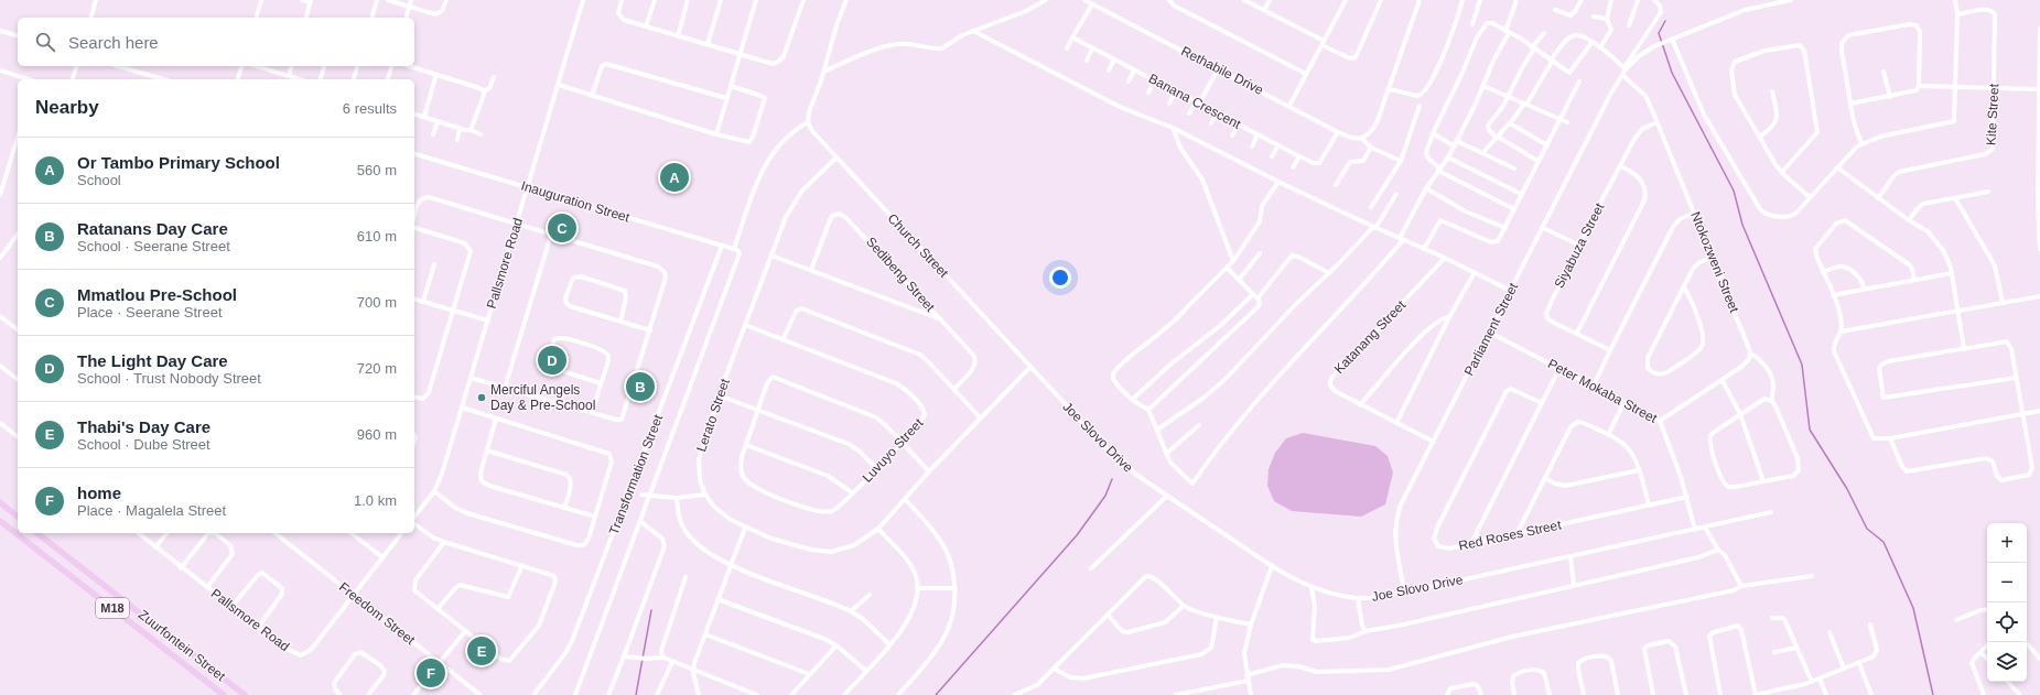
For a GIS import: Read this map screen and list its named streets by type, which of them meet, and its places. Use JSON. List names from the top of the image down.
{
  "streets": {
    "main road": ["M18", "Zuurfontein Street"],
    "street": [
      "Rethabile Drive",
      "Banana Crescent",
      "Kite Street",
      "Inauguration Street",
      "Church Street",
      "Siyabuza Street",
      "Ntokozweni Street",
      "Pallsmore Road",
      "Sedibeng Street",
      "Parliament Street",
      "Katanang Street",
      "Peter Mokaba Street",
      "Lerato Street",
      "Joe Slovo Drive",
      "Luvuyo Street",
      "Transformation Street",
      "Red Roses Street",
      "Freedom Street"
    ]
  },
  "crossings": [
    ["Rethabile Drive", "Banana Crescent"],
    ["Inauguration Street", "Pallsmore Road"],
    ["Inauguration Street", "Transformation Street"],
    ["Church Street", "Lerato Street"],
    ["Church Street", "Joe Slovo Drive"],
    ["Siyabuza Street", "Ntokozweni Street"],
    ["Ntokozweni Street", "Parliament Street"],
    ["Pallsmore Road", "Freedom Street"],
    ["Parliament Street", "Katanang Street"],
    ["Parliament Street", "Peter Mokaba Street"],
    ["Parliament Street", "Joe Slovo Drive"],
    ["Peter Mokaba Street", "Joe Slovo Drive"],
    ["Peter Mokaba Street", "Red Roses Street"],
    ["Lerato Street", "Joe Slovo Drive"],
    ["Lerato Street", "Luvuyo Street"]
  ],
  "places": ["Merciful Angels Day & Pre-School"],
  "page": {
    "search": "Search here",
    "heading": ["Nearby", "6 results"],
    "list": [
      {
        "mark": "A",
        "name": "Or Tambo Primary School",
        "note": "School",
        "value": "560 m"
      },
      {
        "mark": "B",
        "name": "Ratanans Day Care",
        "note": "School · Seerane Street",
        "value": "610 m"
      },
      {
        "mark": "C",
        "name": "Mmatlou Pre-School",
        "note": "Place · Seerane Street",
        "value": "700 m"
      },
      {
        "mark": "D",
        "name": "The Light Day Care",
        "note": "School · Trust Nobody Street",
        "value": "720 m"
      },
      {
        "mark": "E",
        "name": "Thabi's Day Care",
        "note": "School · Dube Street",
        "value": "960 m"
      },
      {
        "mark": "F",
        "name": "home",
        "note": "Place · Magalela Street",
        "value": "1.0 km"
      }
    ],
    "pins": [
      "A",
      "C",
      "D",
      "B",
      "E",
      "F"
    ],
    "map_buttons": ["+", "−"]
  }
}
